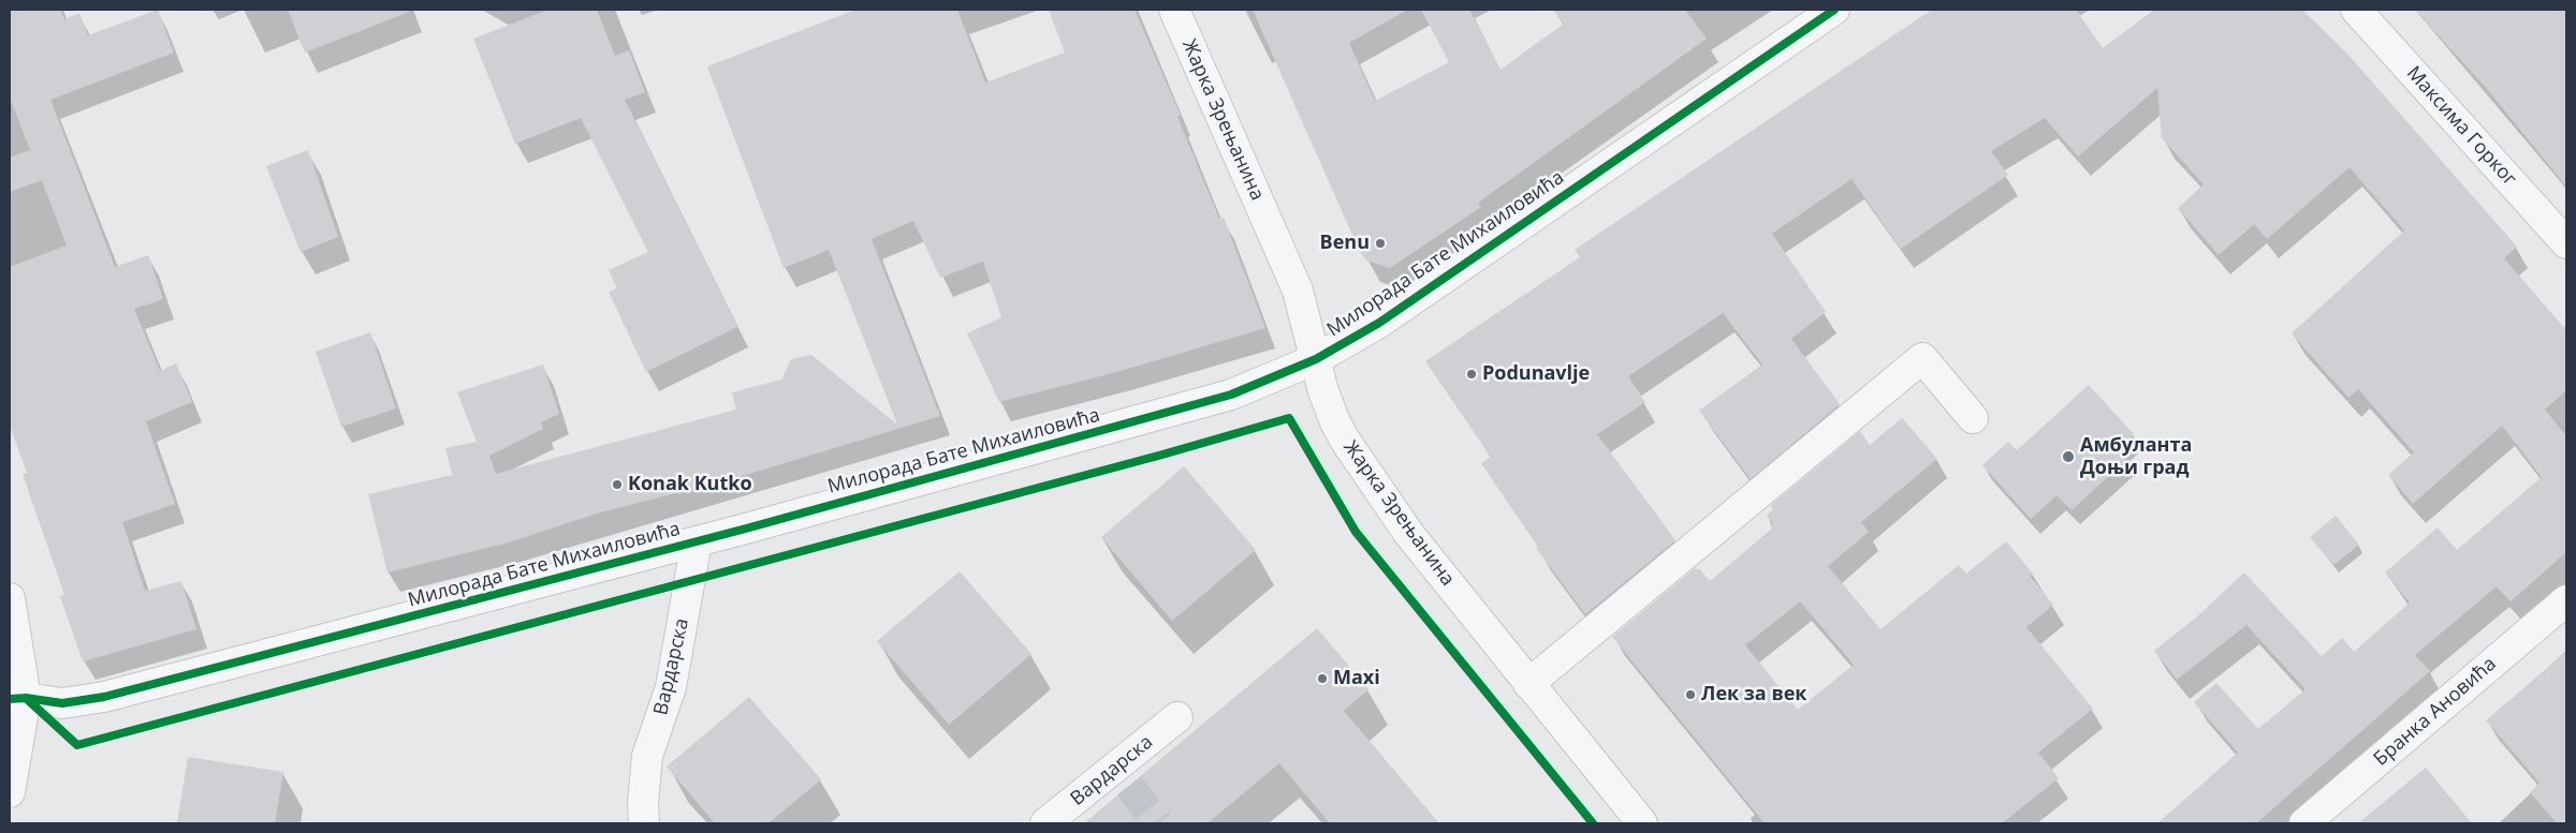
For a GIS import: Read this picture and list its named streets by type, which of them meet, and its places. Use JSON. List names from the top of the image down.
{
  "streets": {
    "street": [
      "Жарка Зрењанина",
      "Максима Горког",
      "Милорада Бате Михаиловића",
      "Вардарска",
      "Бранка Ановића"
    ]
  },
  "crossings": [
    ["Жарка Зрењанина", "Милорада Бате Михаиловића"],
    ["Милорада Бате Михаиловића", "Вардарска"]
  ],
  "places": [
    "Benu",
    "Podunavlje",
    "Амбуланта Доњи град",
    "Konak Kutko",
    "Maxi",
    "Лек за век"
  ]
}
